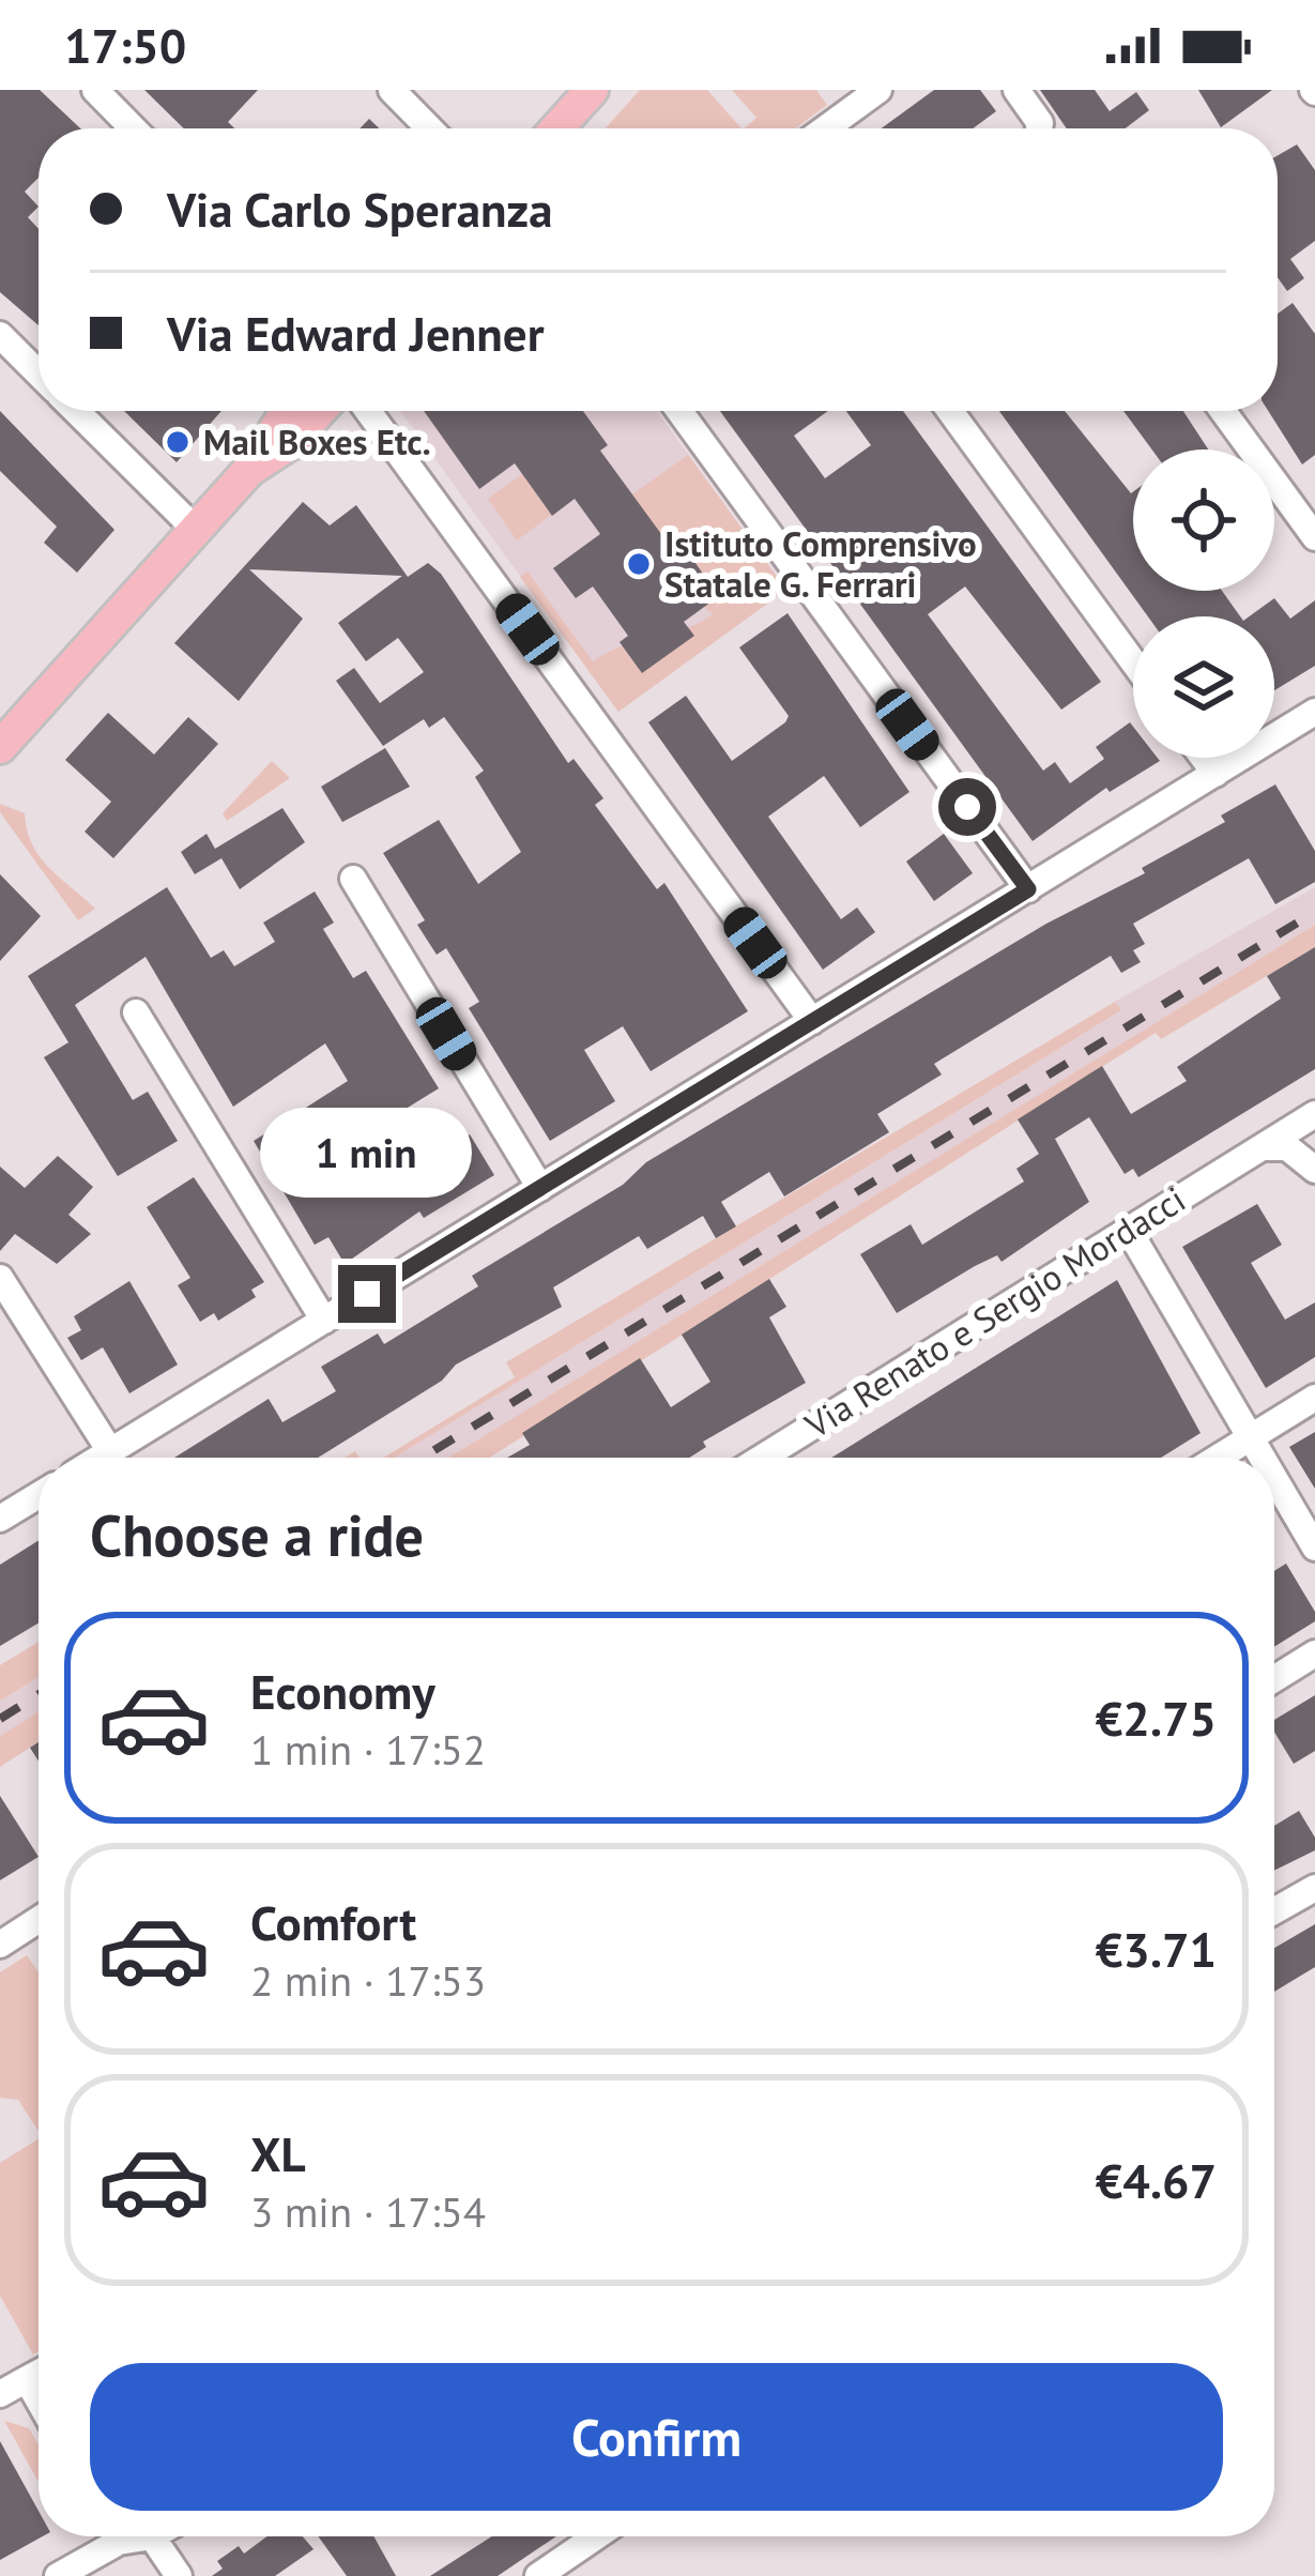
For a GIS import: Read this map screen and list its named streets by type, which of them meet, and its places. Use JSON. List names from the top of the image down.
{
  "streets": {
    "street": ["Via Renato e Sergio Mordacci"]
  },
  "places": ["Mail Boxes Etc.", "Istituto Comprensivo Statale G. Ferrari"],
  "page": {
    "status": "17:50",
    "banner": ["Via Carlo Speranza", "Via Edward Jenner"],
    "bubble": "1 min",
    "heading": "Choose a ride",
    "list": [
      {
        "name": "Economy",
        "note": "1 min · 17:52",
        "value": "€2.75"
      },
      {
        "name": "Comfort",
        "note": "2 min · 17:53",
        "value": "€3.71"
      },
      {
        "name": "XL",
        "note": "3 min · 17:54",
        "value": "€4.67"
      }
    ],
    "buttons": "Confirm"
  }
}
